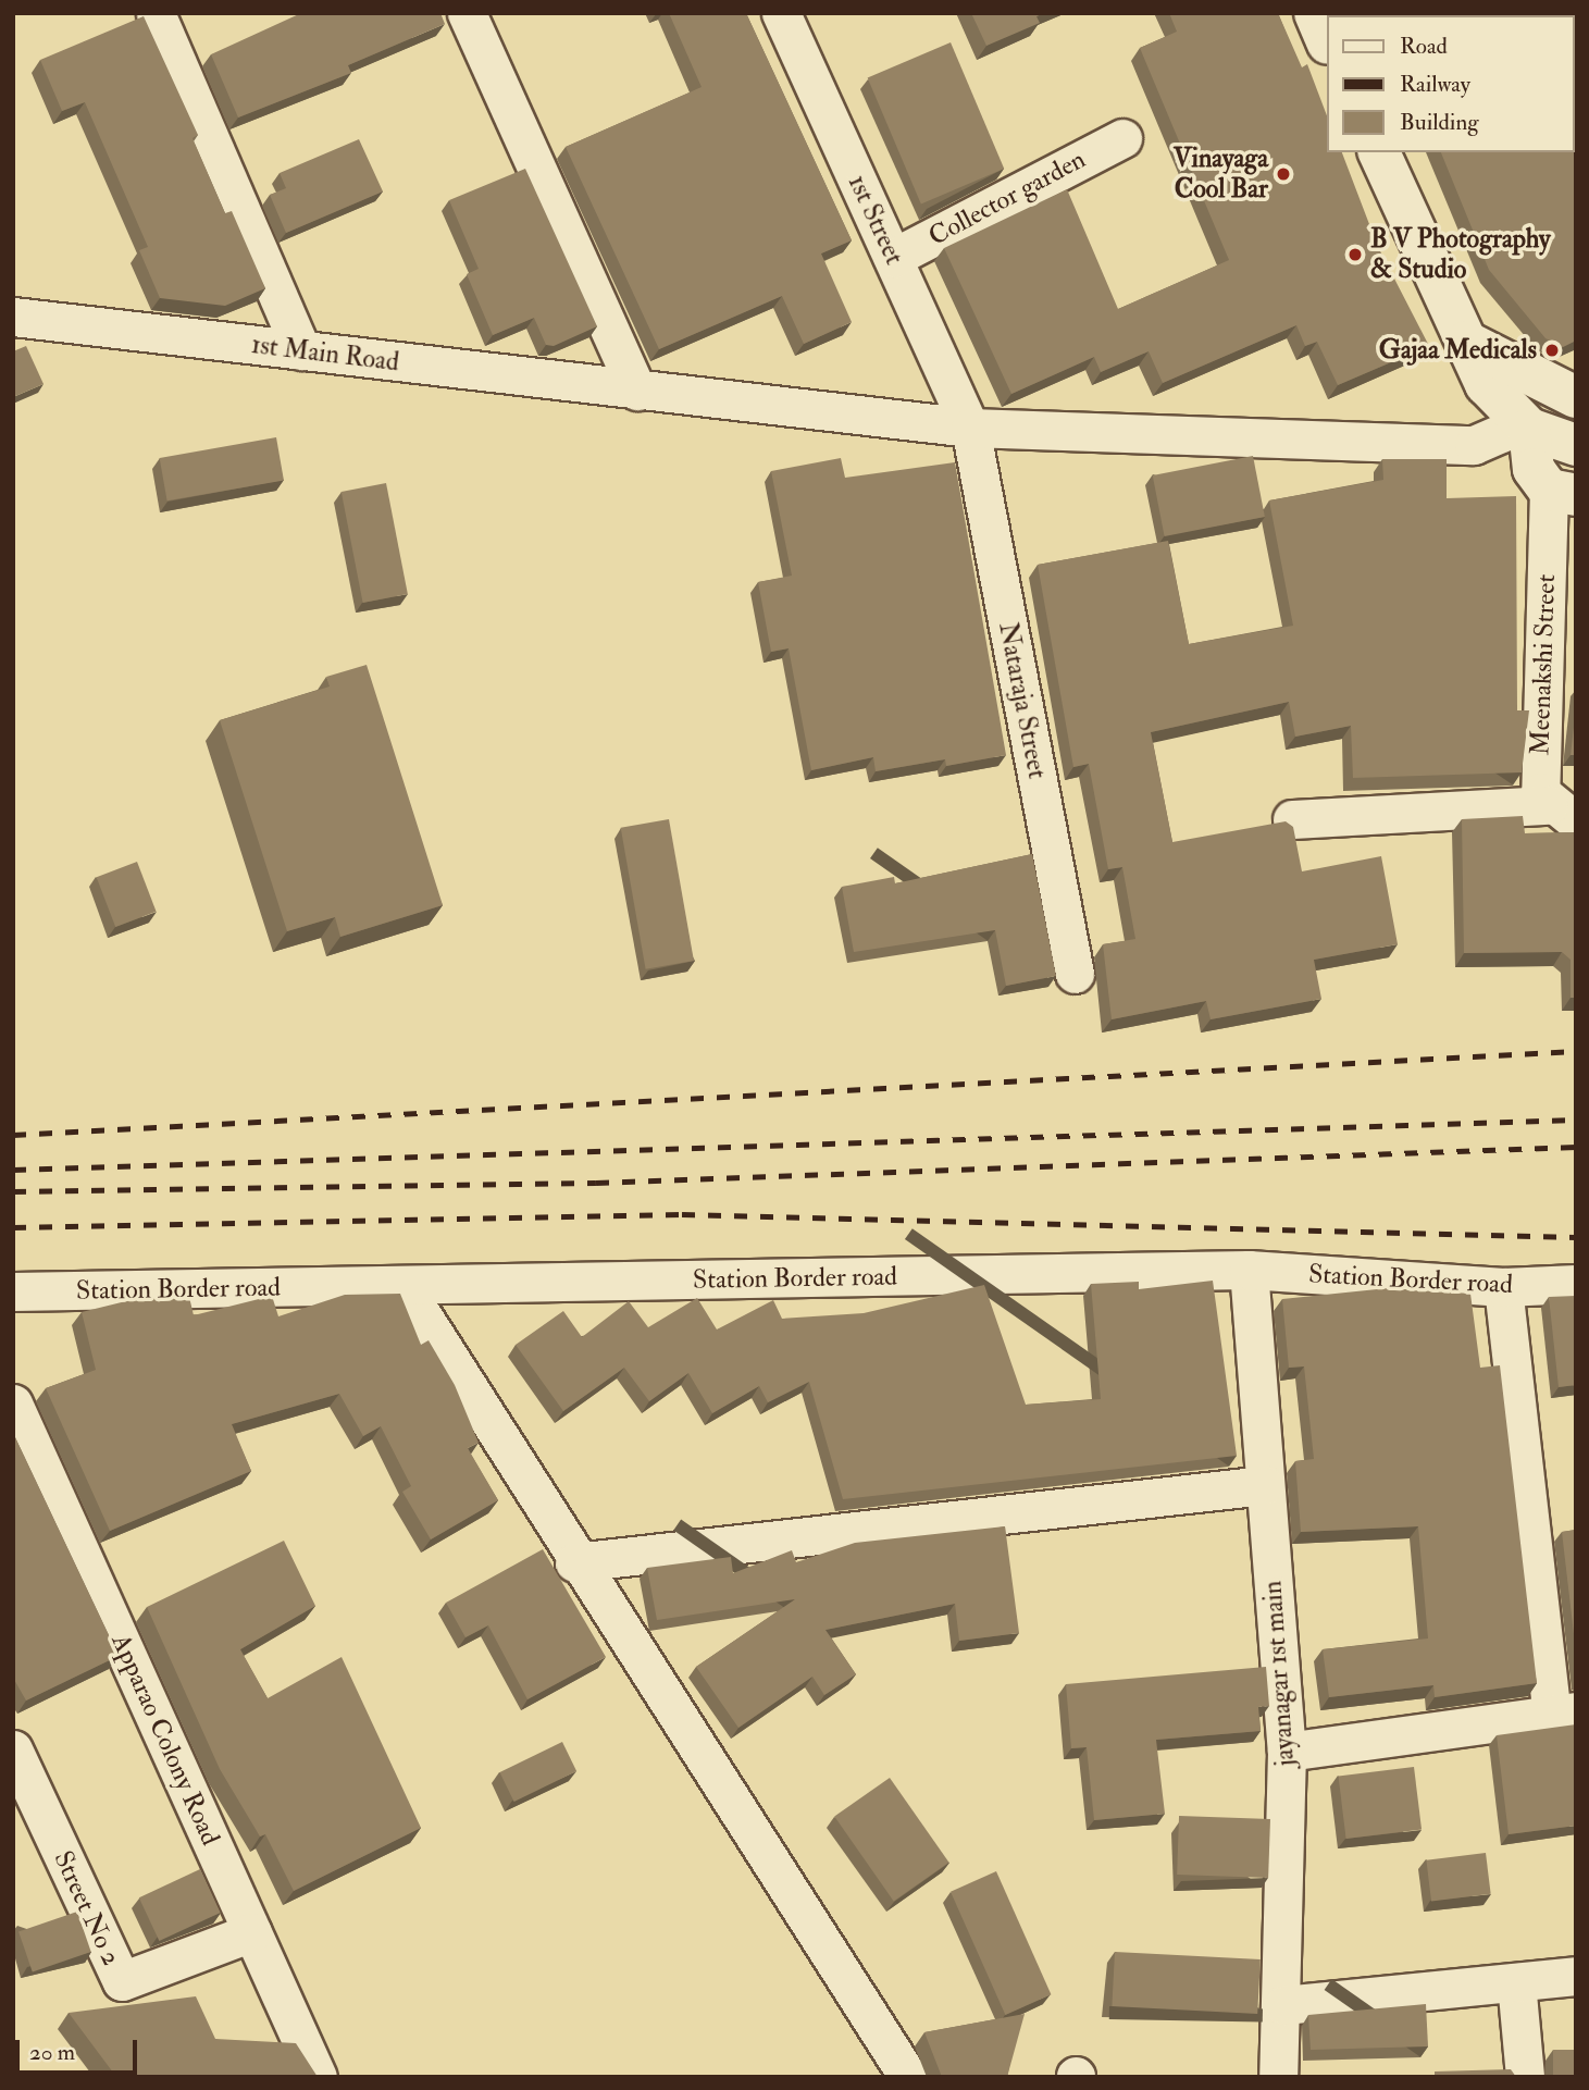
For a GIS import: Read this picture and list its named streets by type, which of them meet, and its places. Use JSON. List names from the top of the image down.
{
  "streets": {
    "street": [
      "Collector garden",
      "1st Street",
      "1st Main Road",
      "Meenakshi Street",
      "Nataraja Street",
      "Station Border road",
      "jayanagar 1st main",
      "Apparao Colony Road",
      "Street No 2"
    ]
  },
  "crossings": [
    ["Collector garden", "1st Street"],
    ["1st Street", "1st Main Road"],
    ["1st Street", "Nataraja Street"],
    ["1st Main Road", "Nataraja Street"],
    ["Station Border road", "jayanagar 1st main"],
    ["Apparao Colony Road", "Street No 2"]
  ],
  "places": ["Vinayaga Cool Bar", "B V Photography & Studio", "Gajaa Medicals"],
  "legend": ["Road", "Railway", "Building"],
  "scale_bar": "20 m"
}
